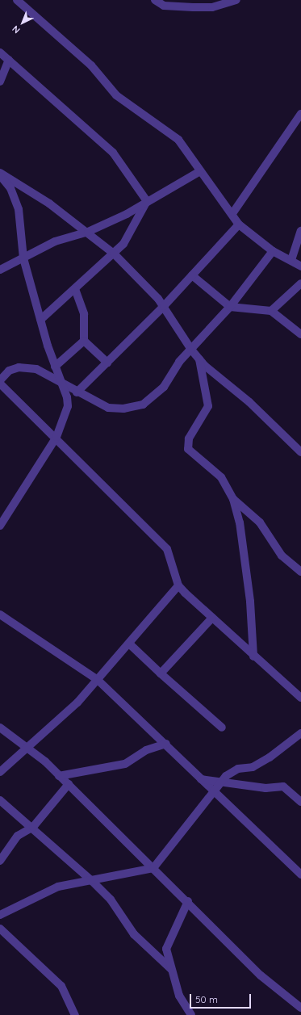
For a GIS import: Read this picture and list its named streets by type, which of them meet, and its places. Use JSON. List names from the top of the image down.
{
  "scale_bar": "50 m",
  "north": "bottom left"
}
